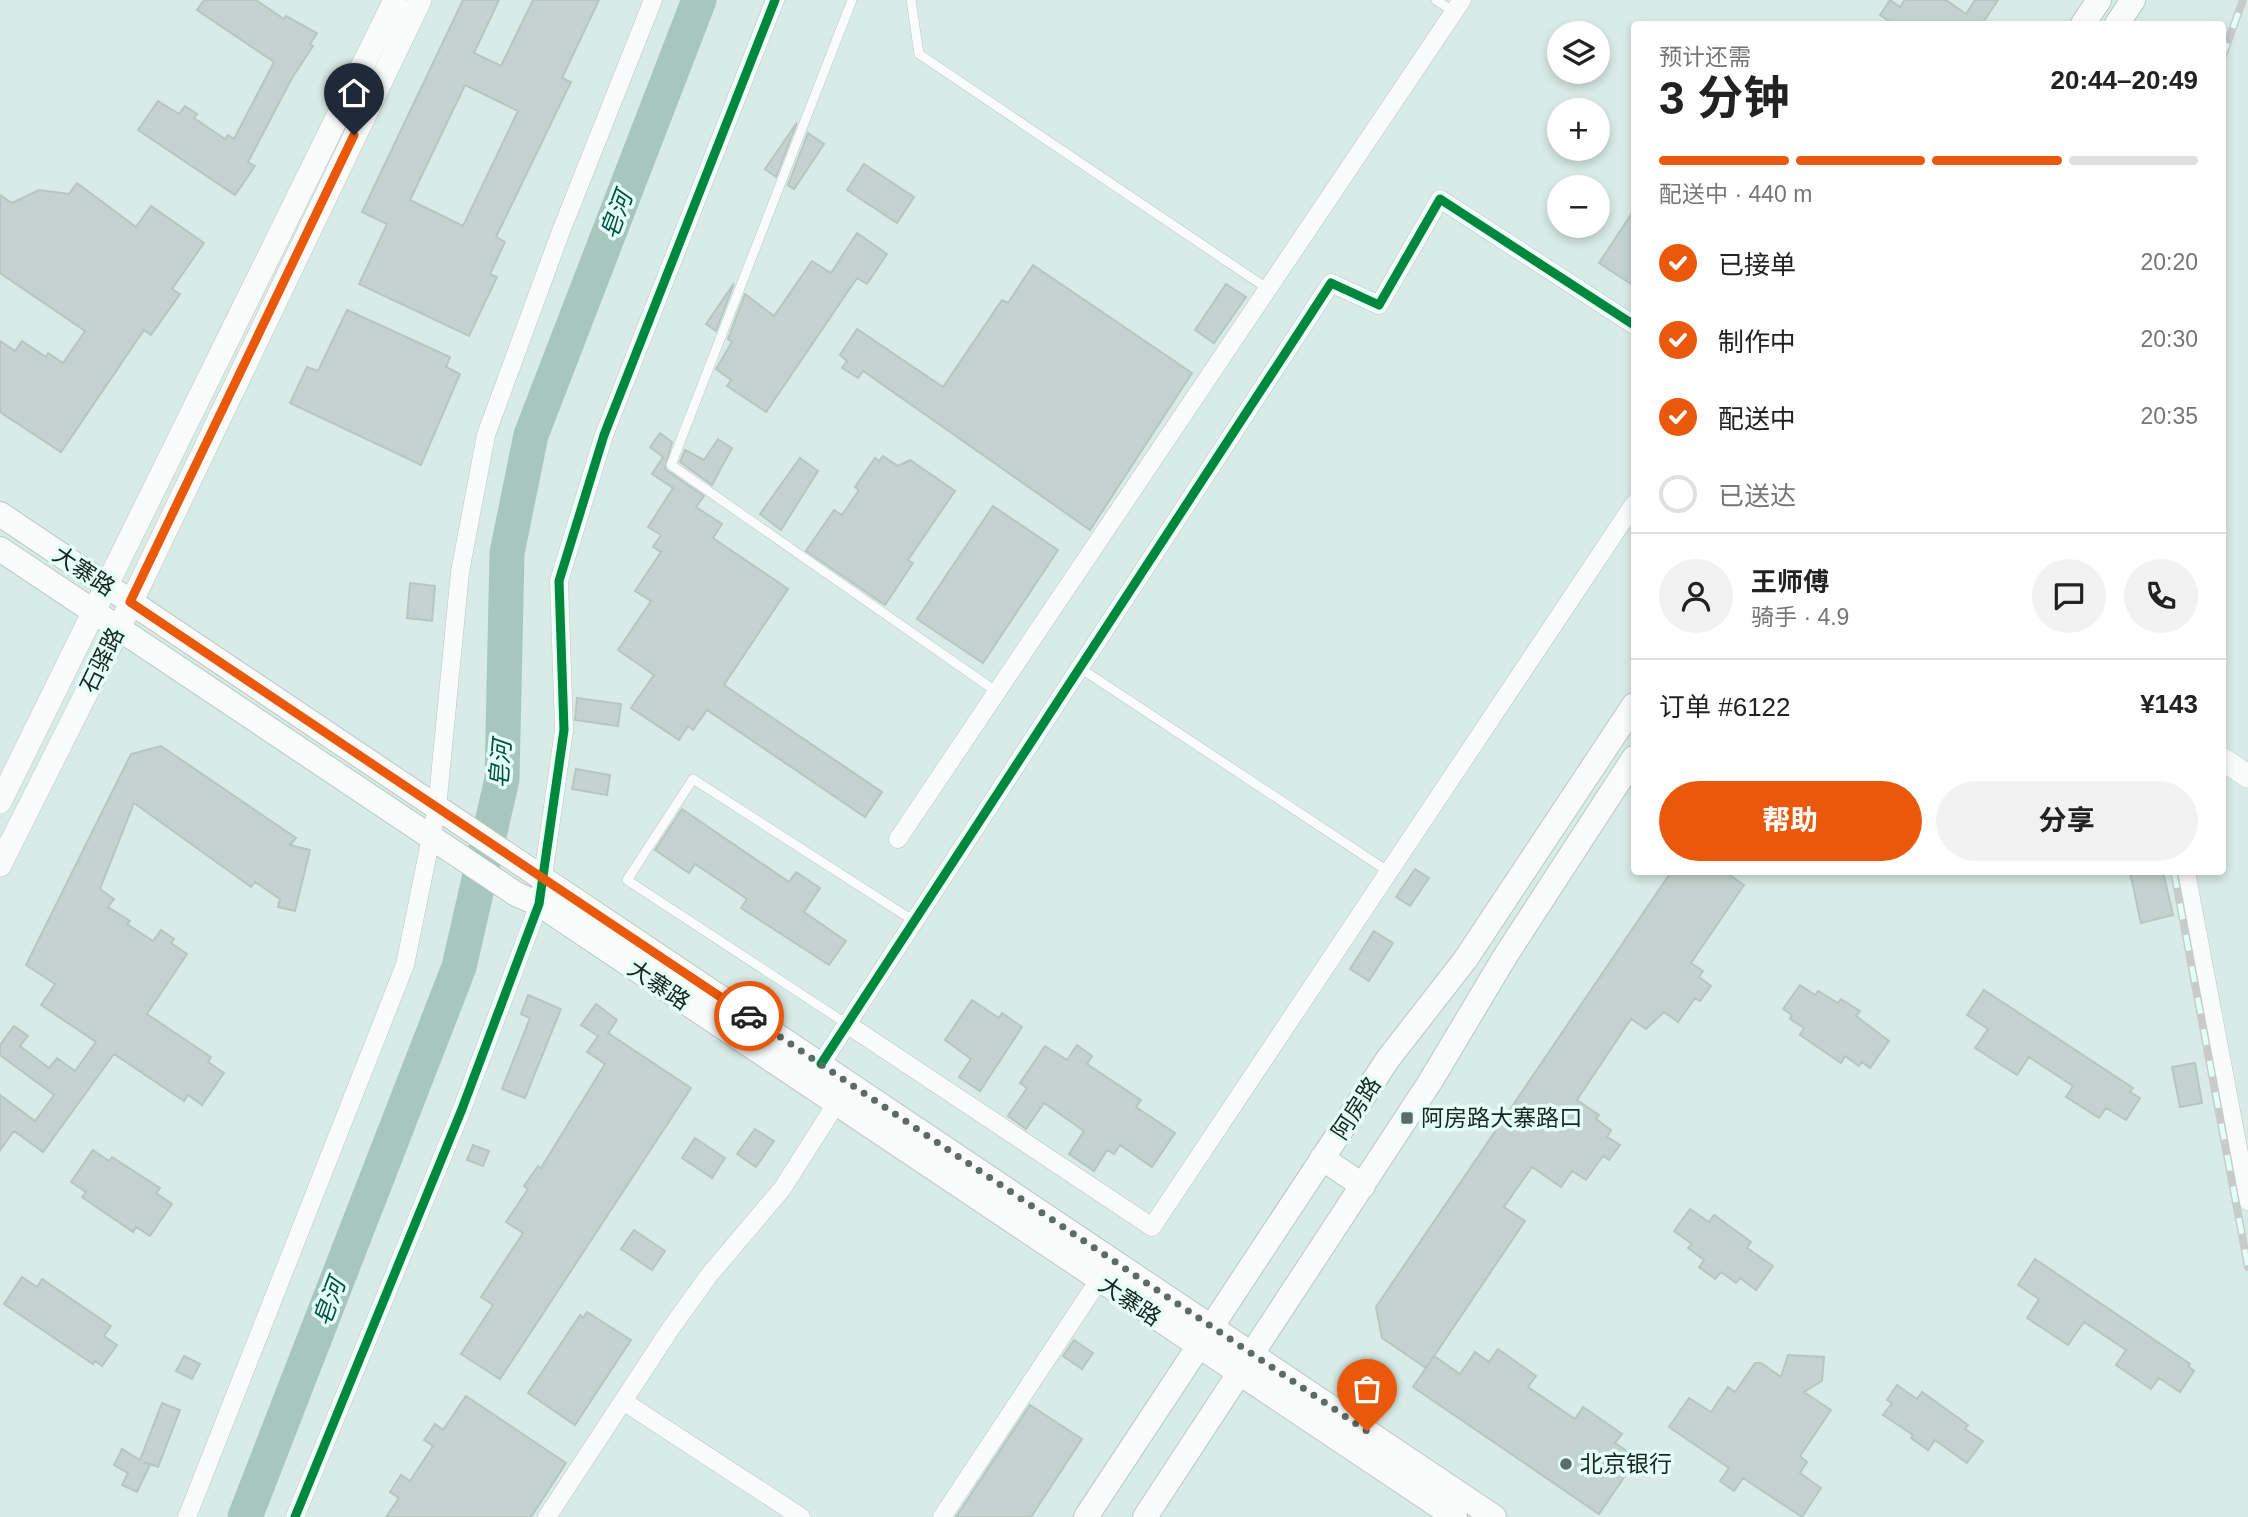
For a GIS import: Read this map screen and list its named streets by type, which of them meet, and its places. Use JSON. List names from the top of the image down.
{
  "streets": {
    "main road": ["大寨路", "阿房路"],
    "street": ["石驿路"]
  },
  "crossings": [
    ["大寨路", "石驿路"],
    ["大寨路", "阿房路"]
  ],
  "water": ["皂河"],
  "places": {
    "transit": ["阿房路大寨路口"],
    "other": ["北京银行"]
  },
  "page": {
    "map_buttons": ["+", "−"],
    "heading": ["3 分钟", "预计还需", "20:44–20:49"],
    "panel": [
      "王师傅",
      "骑手 · 4.9",
      "订单 #6122",
      "¥143"
    ],
    "bar": "配送中 · 440 m",
    "list": [
      ["已接单", "20:20"],
      ["制作中", "20:30"],
      ["配送中", "20:35"],
      "已送达"
    ],
    "buttons": ["帮助", "分享"]
  }
}
